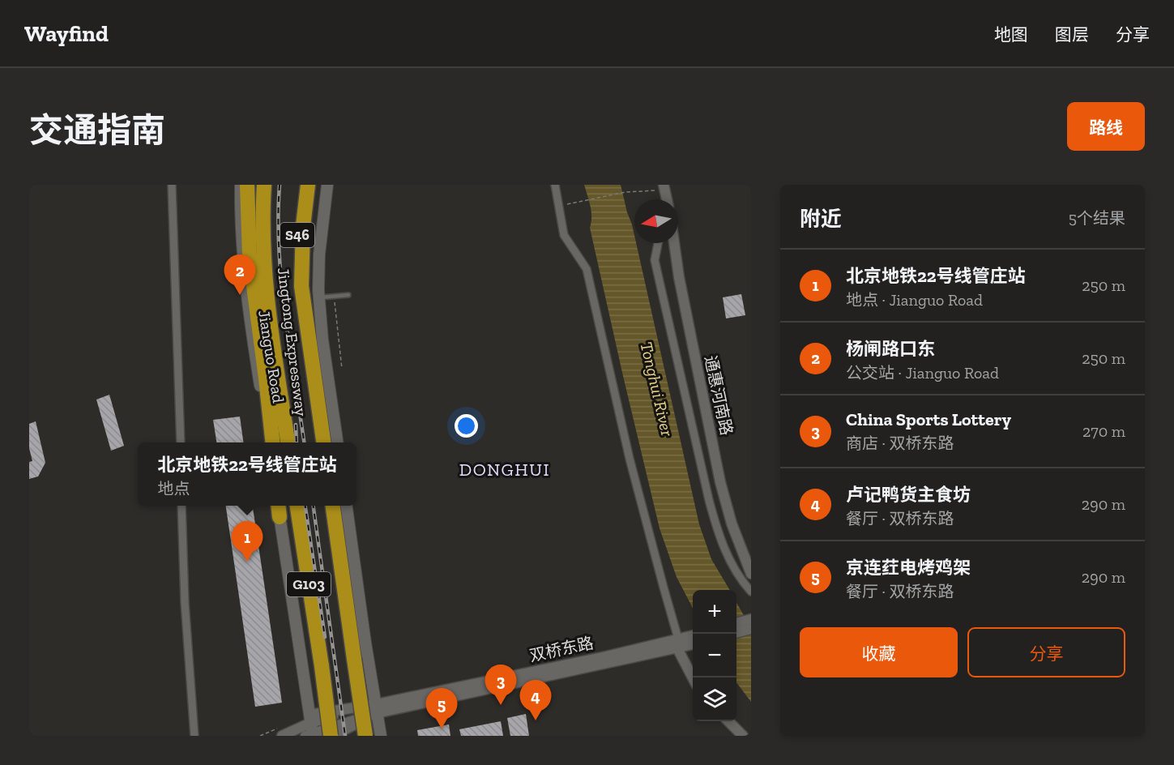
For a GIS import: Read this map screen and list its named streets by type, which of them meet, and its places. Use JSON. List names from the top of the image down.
{
  "streets": {
    "highway": ["S46", "Jingtong Expressway", "G103"],
    "main road": ["Jianguo Road"],
    "street": ["通惠河南路", "双桥东路"]
  },
  "crossings": [
    ["S46", "Jingtong Expressway"],
    ["G103", "双桥东路"]
  ],
  "districts": ["DONGHUI"],
  "water": ["Tonghui River"],
  "north": "left",
  "page": {
    "header": "Wayfind",
    "nav": ["地图", "图层", "分享"],
    "title": "交通指南",
    "buttons": [
      "路线",
      ["收藏", "分享"]
    ],
    "heading": ["附近", "5个结果"],
    "list": [
      {
        "mark": "1",
        "name": "北京地铁22号线管庄站",
        "note": "地点 · Jianguo Road",
        "value": "250 m"
      },
      {
        "mark": "2",
        "name": "杨闸路口东",
        "note": "公交站 · Jianguo Road",
        "value": "250 m"
      },
      {
        "mark": "3",
        "name": "China Sports Lottery",
        "note": "商店 · 双桥东路",
        "value": "270 m"
      },
      {
        "mark": "4",
        "name": "卢记鸭货主食坊",
        "note": "餐厅 · 双桥东路",
        "value": "290 m"
      },
      {
        "mark": "5",
        "name": "京连荭电烤鸡架",
        "note": "餐厅 · 双桥东路",
        "value": "290 m"
      }
    ],
    "pins": [
      "2",
      "1",
      "3",
      "4",
      "5"
    ],
    "popup": ["北京地铁22号线管庄站", "地点"],
    "map_buttons": ["+", "−"]
  }
}
